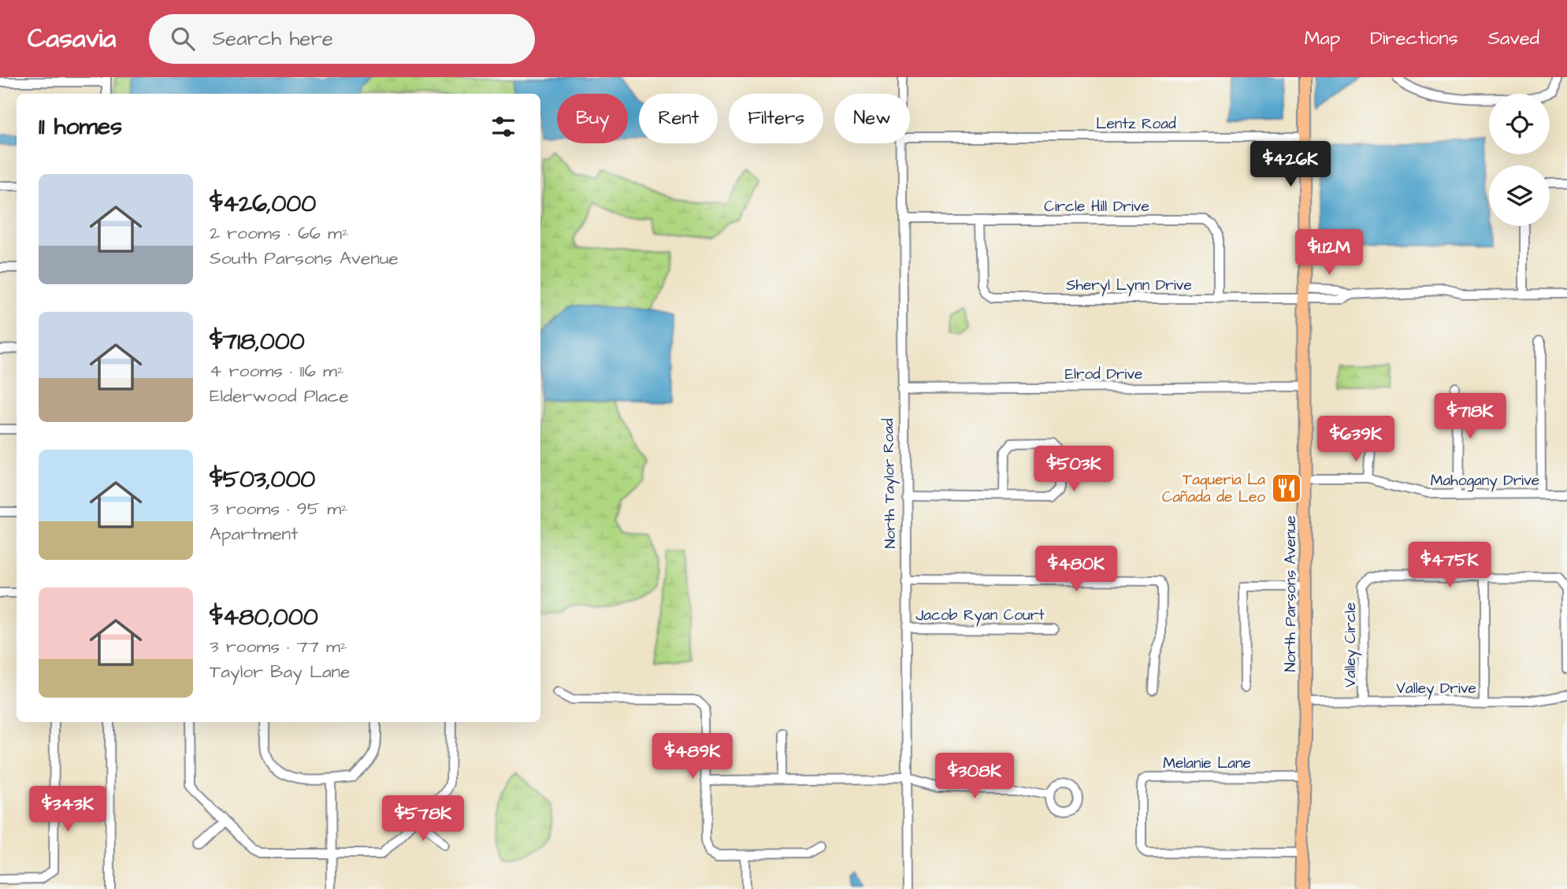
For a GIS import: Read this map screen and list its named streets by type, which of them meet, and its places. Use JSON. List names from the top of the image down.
{
  "streets": {
    "main road": ["North Parsons Avenue"],
    "street": [
      "Lentz Road",
      "Circle Hill Drive",
      "Sheryl Lynn Drive",
      "Elrod Drive",
      "Mahogany Drive",
      "North Taylor Road",
      "Jacob Ryan Court",
      "Valley Circle",
      "Valley Drive",
      "Melanie Lane"
    ]
  },
  "crossings": [
    ["Lentz Road", "North Parsons Avenue"],
    ["Circle Hill Drive", "Sheryl Lynn Drive"],
    ["Circle Hill Drive", "North Taylor Road"],
    ["Sheryl Lynn Drive", "North Parsons Avenue"],
    ["Elrod Drive", "North Taylor Road"],
    ["Elrod Drive", "North Parsons Avenue"],
    ["Mahogany Drive", "North Parsons Avenue"],
    ["North Taylor Road", "Jacob Ryan Court"],
    ["North Parsons Avenue", "Valley Drive"],
    ["North Parsons Avenue", "Melanie Lane"],
    ["Valley Circle", "Valley Drive"]
  ],
  "places": {
    "restaurant": ["Taqueria La Cañada de Leo"]
  },
  "page": {
    "header": "Casavia",
    "search": "Search here",
    "nav": ["Map", "Directions", "Saved"],
    "chip": [
      "Buy",
      "Rent",
      "Filters",
      "New"
    ],
    "heading": "11 homes",
    "price": [
      "$426K",
      "$1.12M",
      "$718K",
      "$639K",
      "$503K",
      "$475K",
      "$480K",
      "$489K",
      "$308K",
      "$343K",
      "$578K"
    ],
    "list": [
      {
        "name": "$426,000",
        "note": "2 rooms · 66 m² · South Parsons Avenue"
      },
      {
        "name": "$718,000",
        "note": "4 rooms · 116 m² · Elderwood Place"
      },
      {
        "name": "$503,000",
        "note": "3 rooms · 95 m² · Apartment"
      },
      {
        "name": "$480,000",
        "note": "3 rooms · 77 m² · Taylor Bay Lane"
      }
    ]
  }
}
